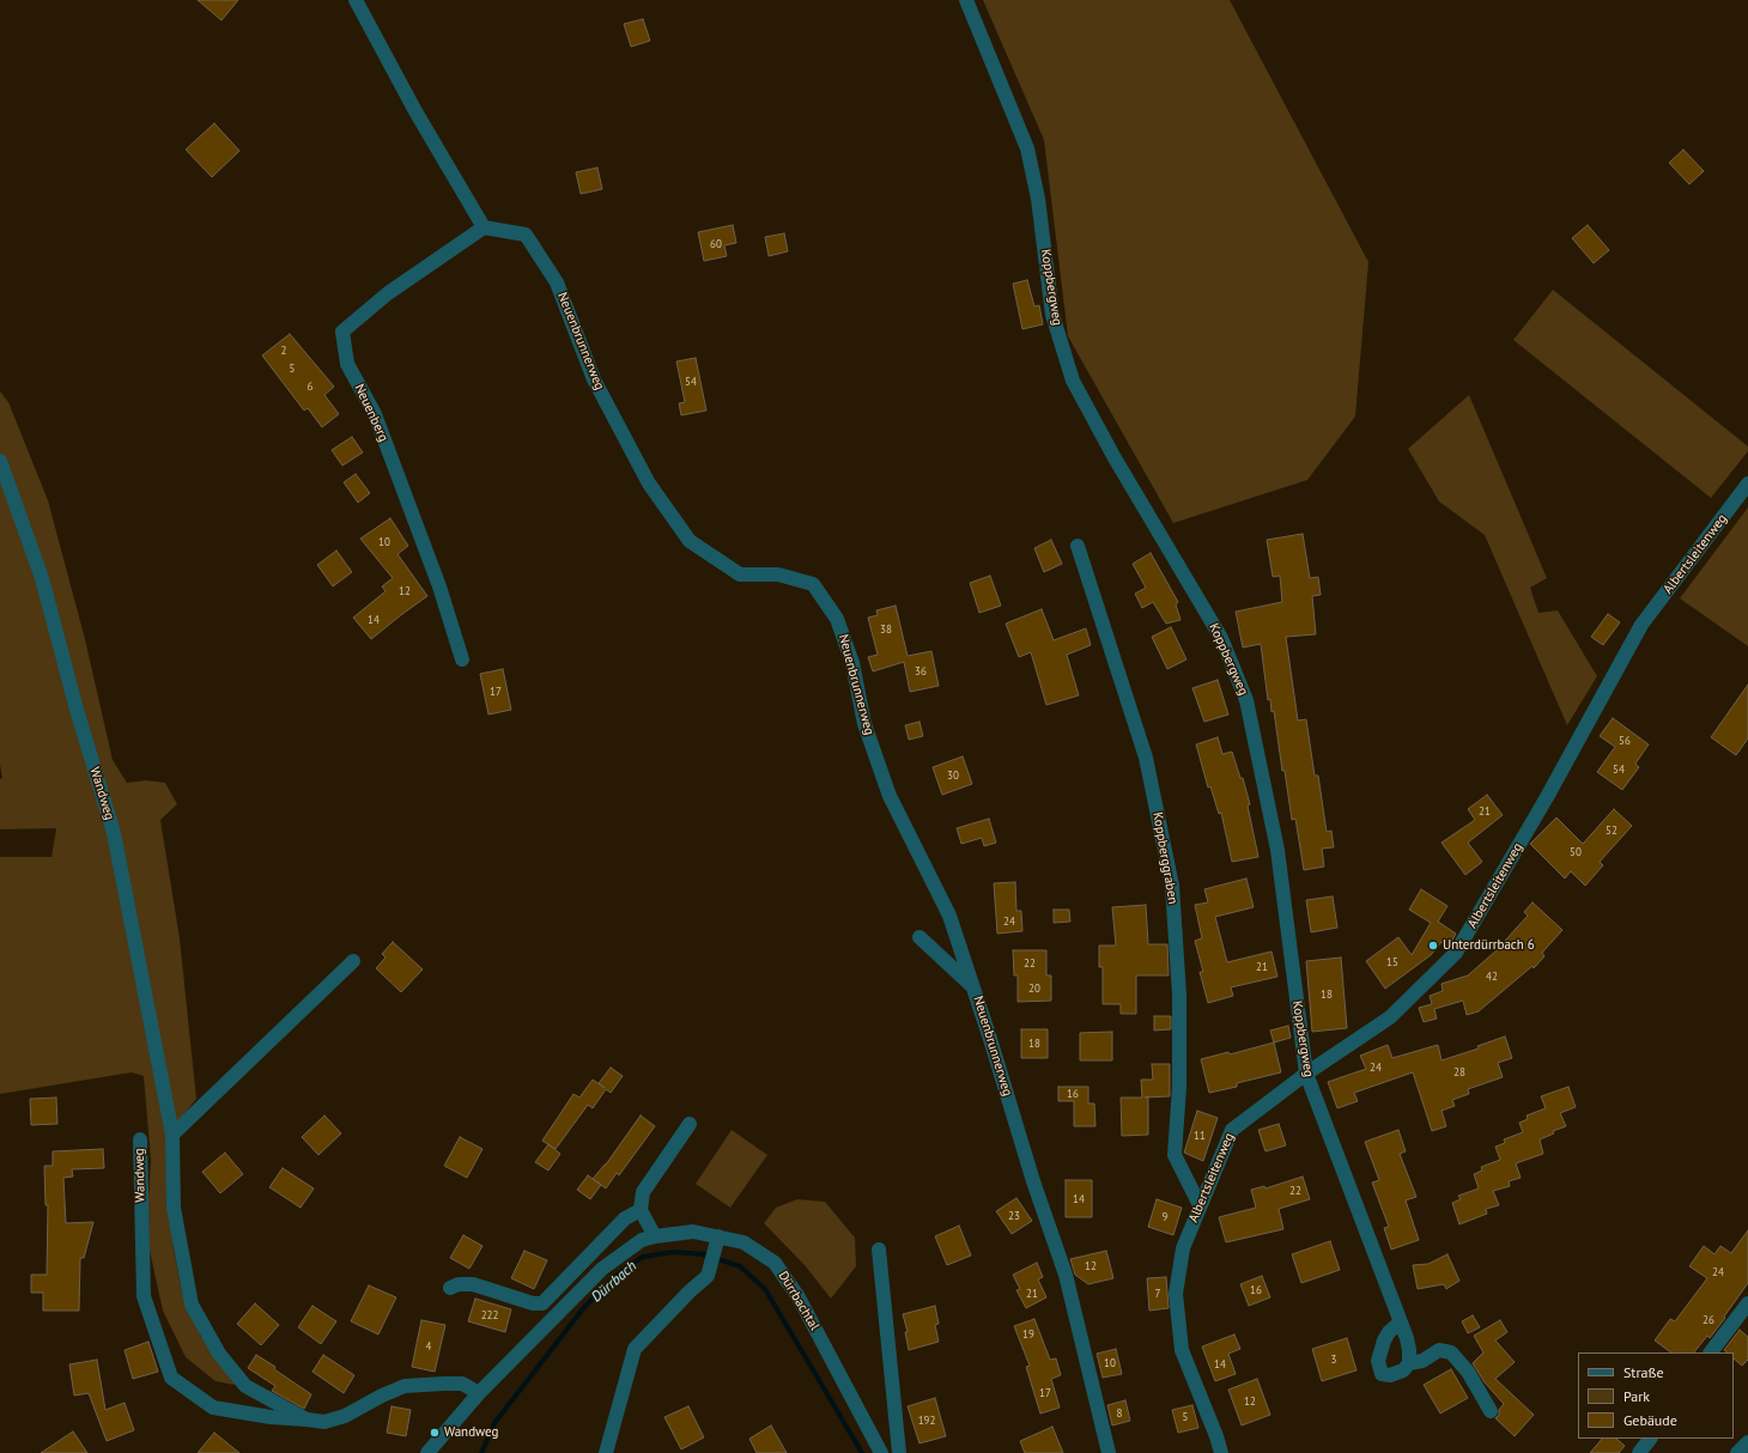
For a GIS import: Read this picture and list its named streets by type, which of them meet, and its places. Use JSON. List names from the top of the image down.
{
  "streets": {
    "street": [
      "Koppbergweg",
      "Neuenbrunnerweg",
      "Neuenberg",
      "Albertsleitenweg",
      "Wandweg",
      "Koppberggraben",
      "Dürrbachtal"
    ]
  },
  "crossings": [
    ["Koppbergweg", "Albertsleitenweg"],
    ["Neuenbrunnerweg", "Neuenberg"],
    ["Albertsleitenweg", "Koppberggraben"],
    ["Wandweg", "Dürrbachtal"]
  ],
  "water": ["Dürrbach"],
  "places": ["Unterdürrbach 6", "Wandweg"],
  "house_numbers": [
    "60",
    "2",
    "5",
    "54",
    "6",
    "10",
    "12",
    "14",
    "38",
    "36",
    "17",
    "56",
    "54",
    "30",
    "21",
    "52",
    "50",
    "24",
    "15",
    "22",
    "21",
    "42",
    "20",
    "18",
    "18",
    "24",
    "28",
    "16",
    "11",
    "22",
    "14",
    "23",
    "9",
    "12",
    "24",
    "16",
    "21",
    "7",
    "222",
    "26",
    "19",
    "4",
    "3",
    "10",
    "14",
    "17",
    "12",
    "8",
    "5",
    "192"
  ],
  "legend": ["Straße", "Park", "Gebäude"]
}
